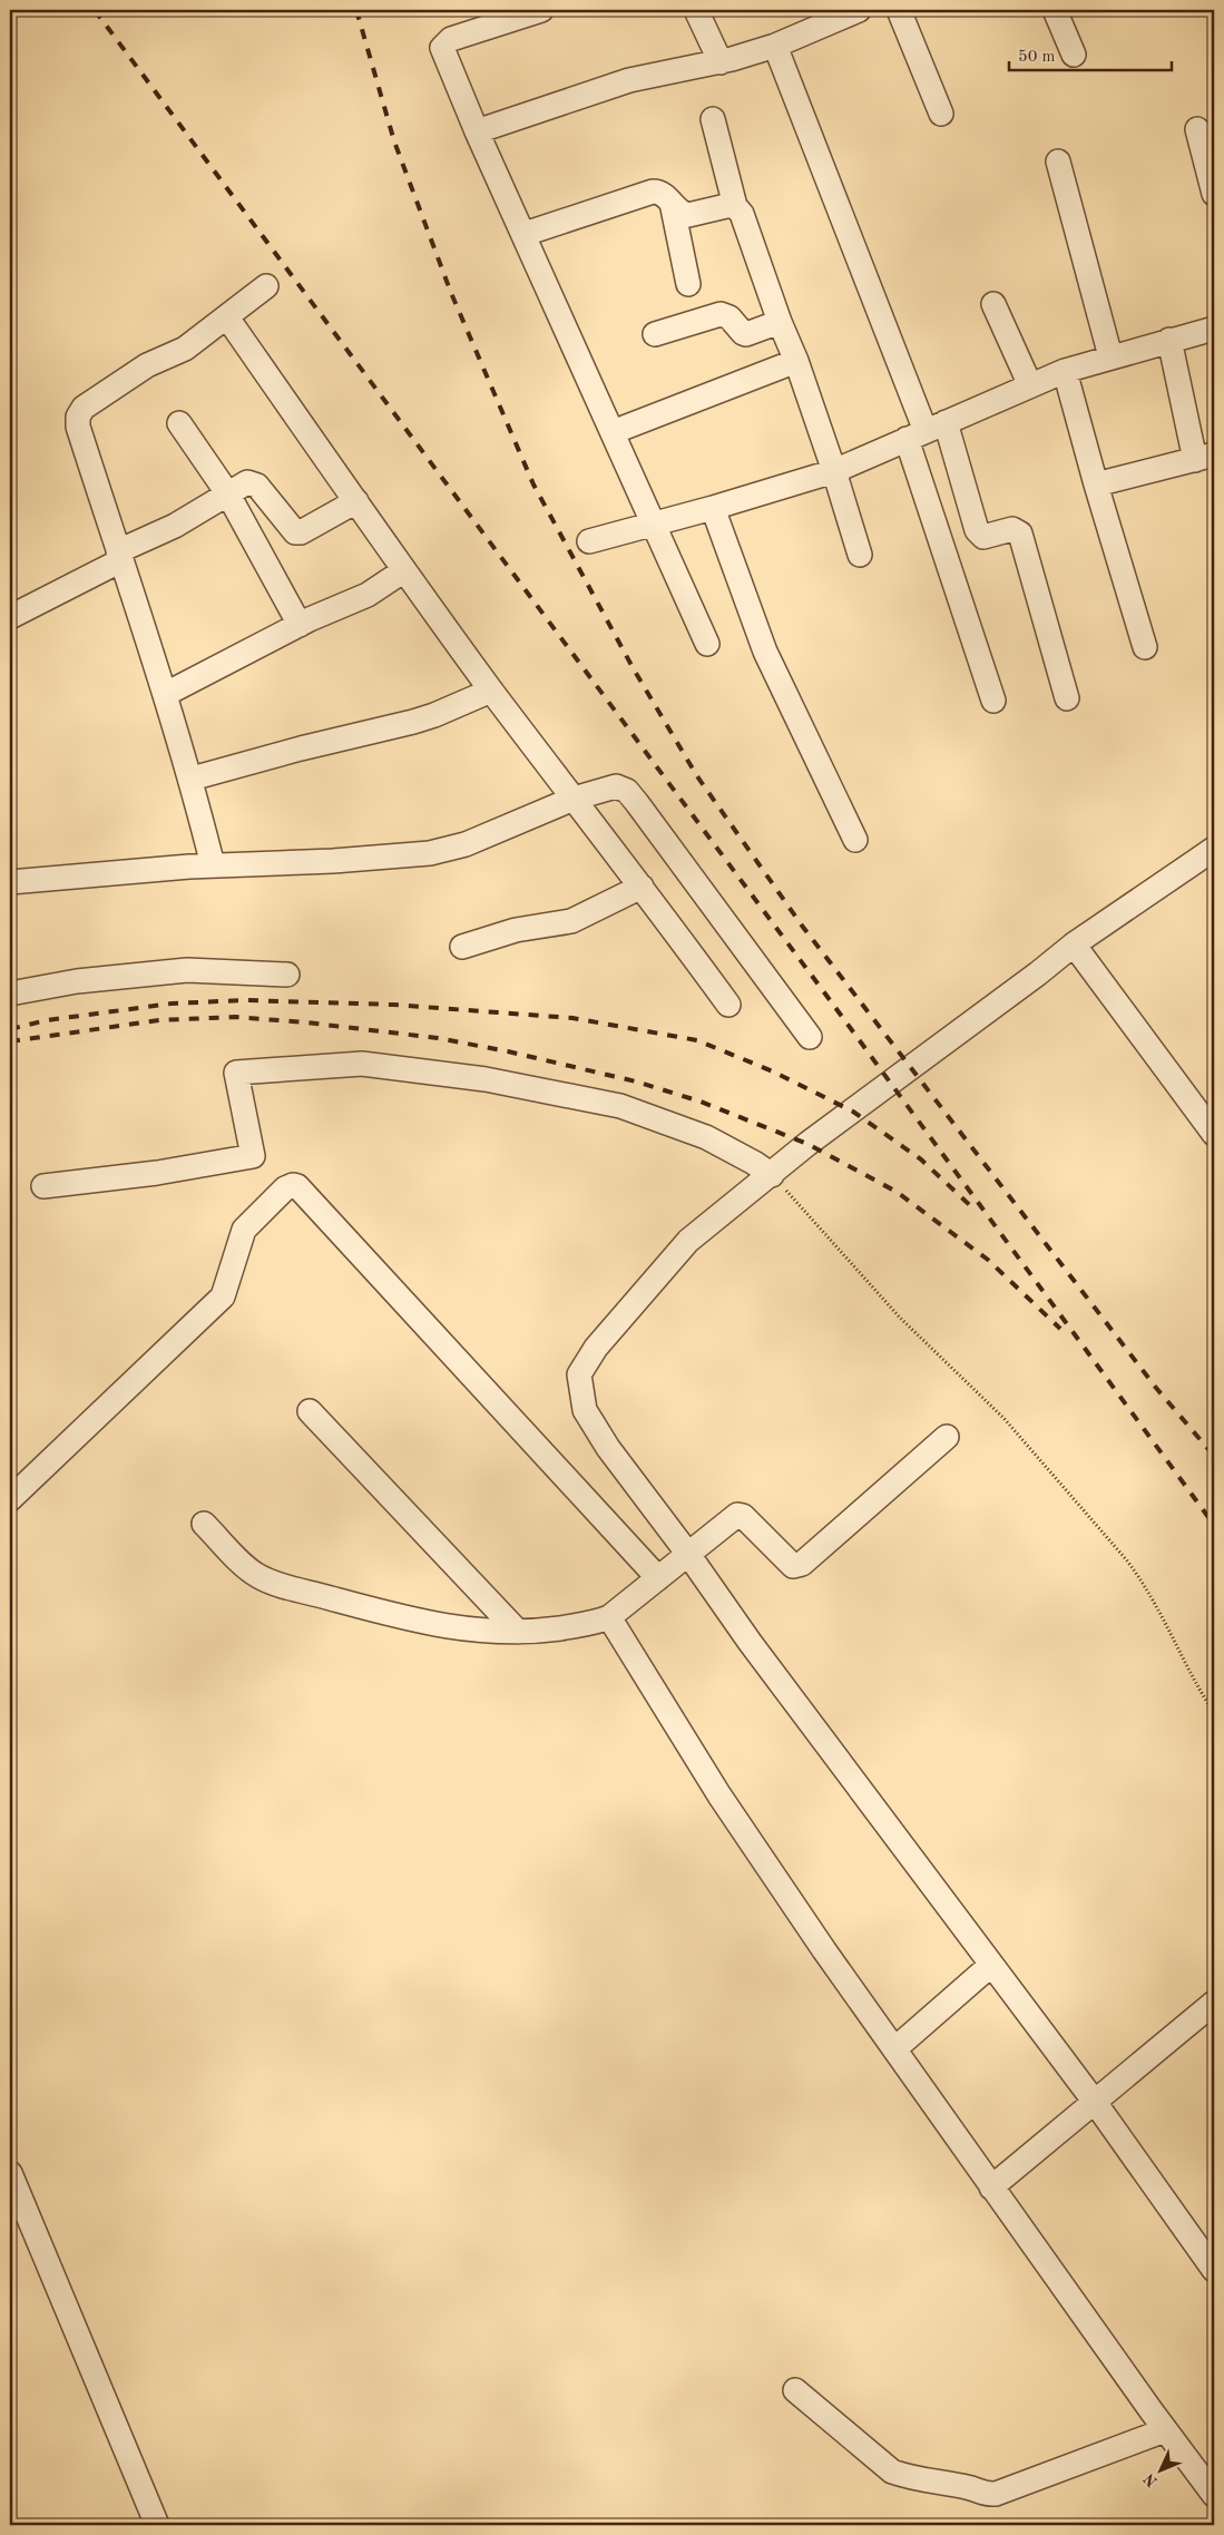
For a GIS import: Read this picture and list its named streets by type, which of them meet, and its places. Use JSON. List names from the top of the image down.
{
  "scale_bar": "50 m",
  "north": "bottom left"
}
